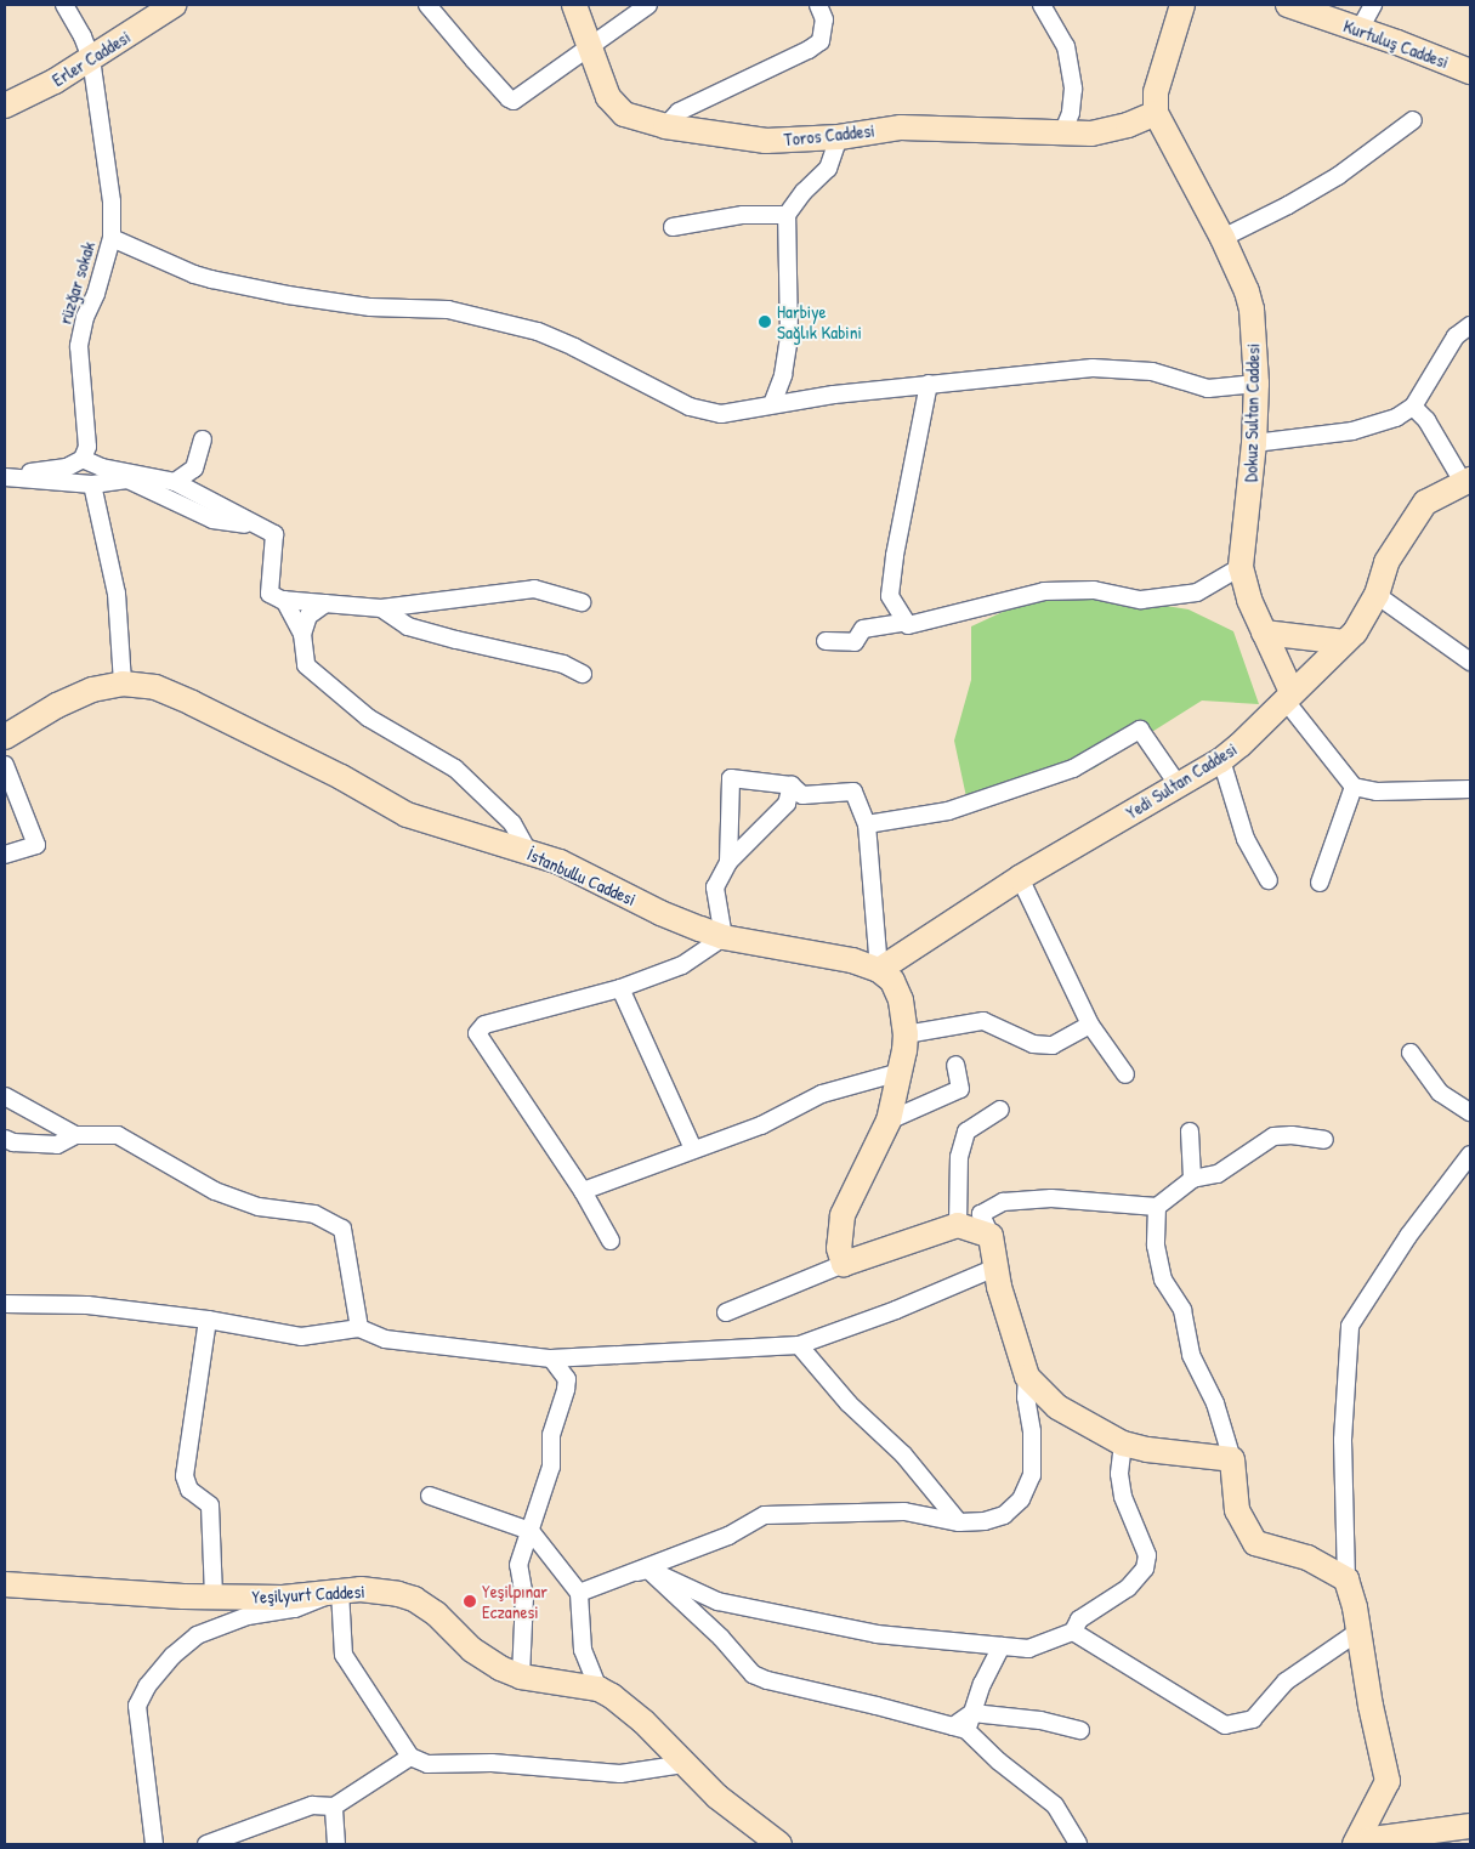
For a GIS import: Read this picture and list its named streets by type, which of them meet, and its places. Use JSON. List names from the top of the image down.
{
  "streets": {
    "street": [
      "Kurtuluş Caddesi",
      "Erler Caddesi",
      "Toros Caddesi",
      "rüzğar sokak",
      "Dokuz Sultan Caddesi",
      "Yedi Sultan Caddesi",
      "İstanbullu Caddesi",
      "Yeşilyurt Caddesi"
    ]
  },
  "crossings": [
    ["Erler Caddesi", "rüzğar sokak"],
    ["Toros Caddesi", "Dokuz Sultan Caddesi"],
    ["Dokuz Sultan Caddesi", "Yedi Sultan Caddesi"],
    ["Yedi Sultan Caddesi", "İstanbullu Caddesi"]
  ],
  "places": ["Harbiye Sağlık Kabini", "Yeşilpınar Eczanesi"]
}
